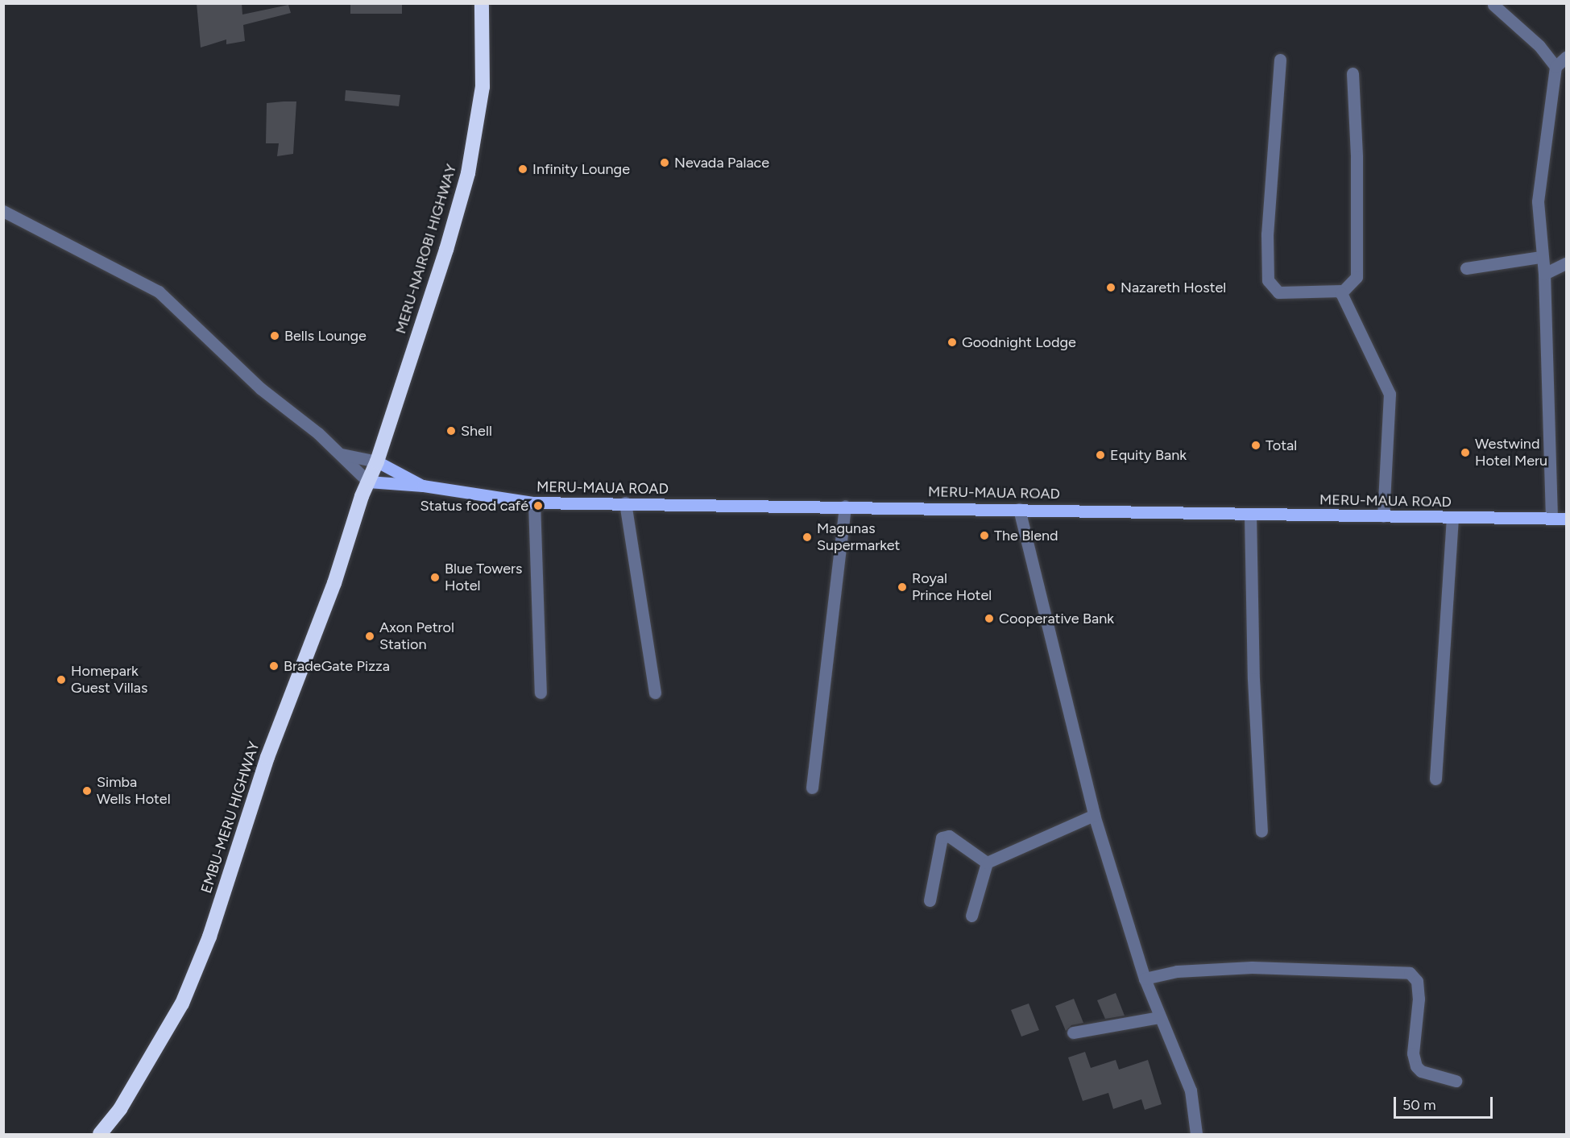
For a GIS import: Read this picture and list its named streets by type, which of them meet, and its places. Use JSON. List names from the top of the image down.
{
  "streets": {
    "highway": ["MERU-NAIROBI HIGHWAY", "EMBU-MERU HIGHWAY"],
    "main road": ["MERU-MAUA ROAD"]
  },
  "crossings": [
    ["MERU-NAIROBI HIGHWAY", "MERU-MAUA ROAD"],
    ["MERU-NAIROBI HIGHWAY", "EMBU-MERU HIGHWAY"]
  ],
  "places": [
    "Nevada Palace",
    "Infinity Lounge",
    "Nazareth Hostel",
    "Bells Lounge",
    "Goodnight Lodge",
    "Shell",
    "Total",
    "Westwind Hotel Meru",
    "Equity Bank",
    "Status food café",
    "The Blend",
    "Magunas Supermarket",
    "Blue Towers Hotel",
    "Royal Prince Hotel",
    "Cooperative Bank",
    "Axon Petrol Station",
    "BradeGate Pizza",
    "Homepark Guest Villas",
    "Simba Wells Hotel"
  ],
  "scale_bar": "50 m"
}
